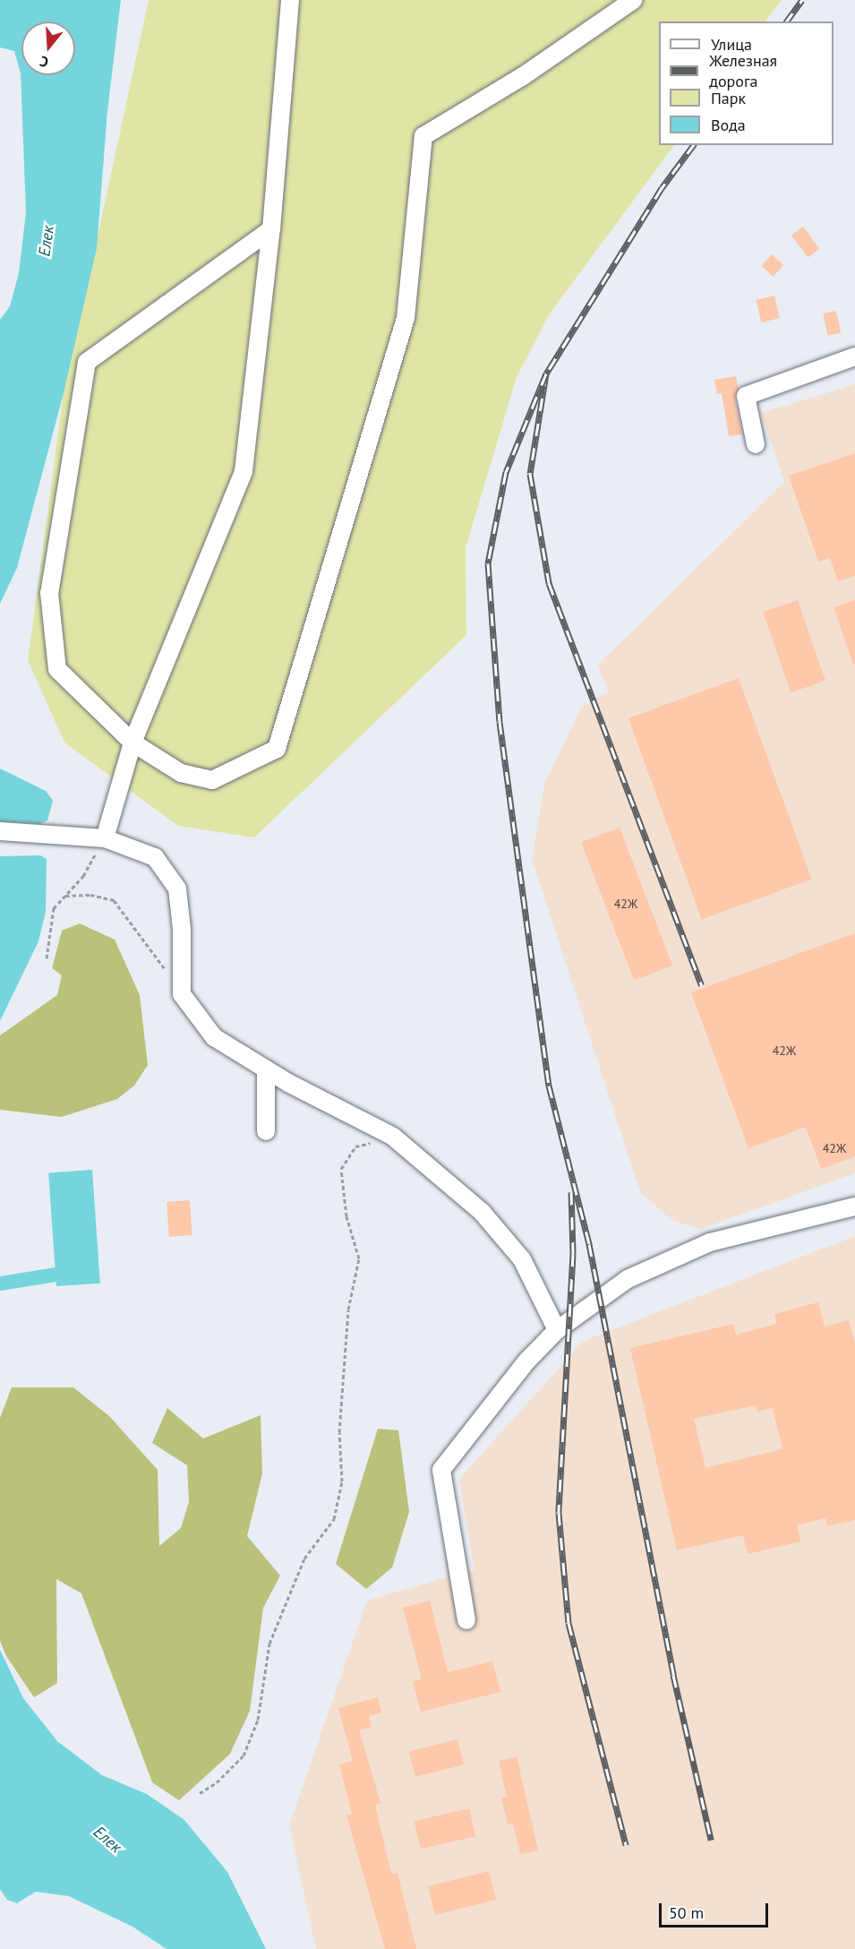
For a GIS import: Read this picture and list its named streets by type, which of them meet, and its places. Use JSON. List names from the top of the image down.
{
  "water": ["Елек"],
  "house_numbers": ["42Ж", "42Ж", "42Ж"],
  "legend": [
    "Улица",
    "Железная дорога",
    "Парк",
    "Вода"
  ],
  "scale_bar": "50 m",
  "north": "bottom"
}
